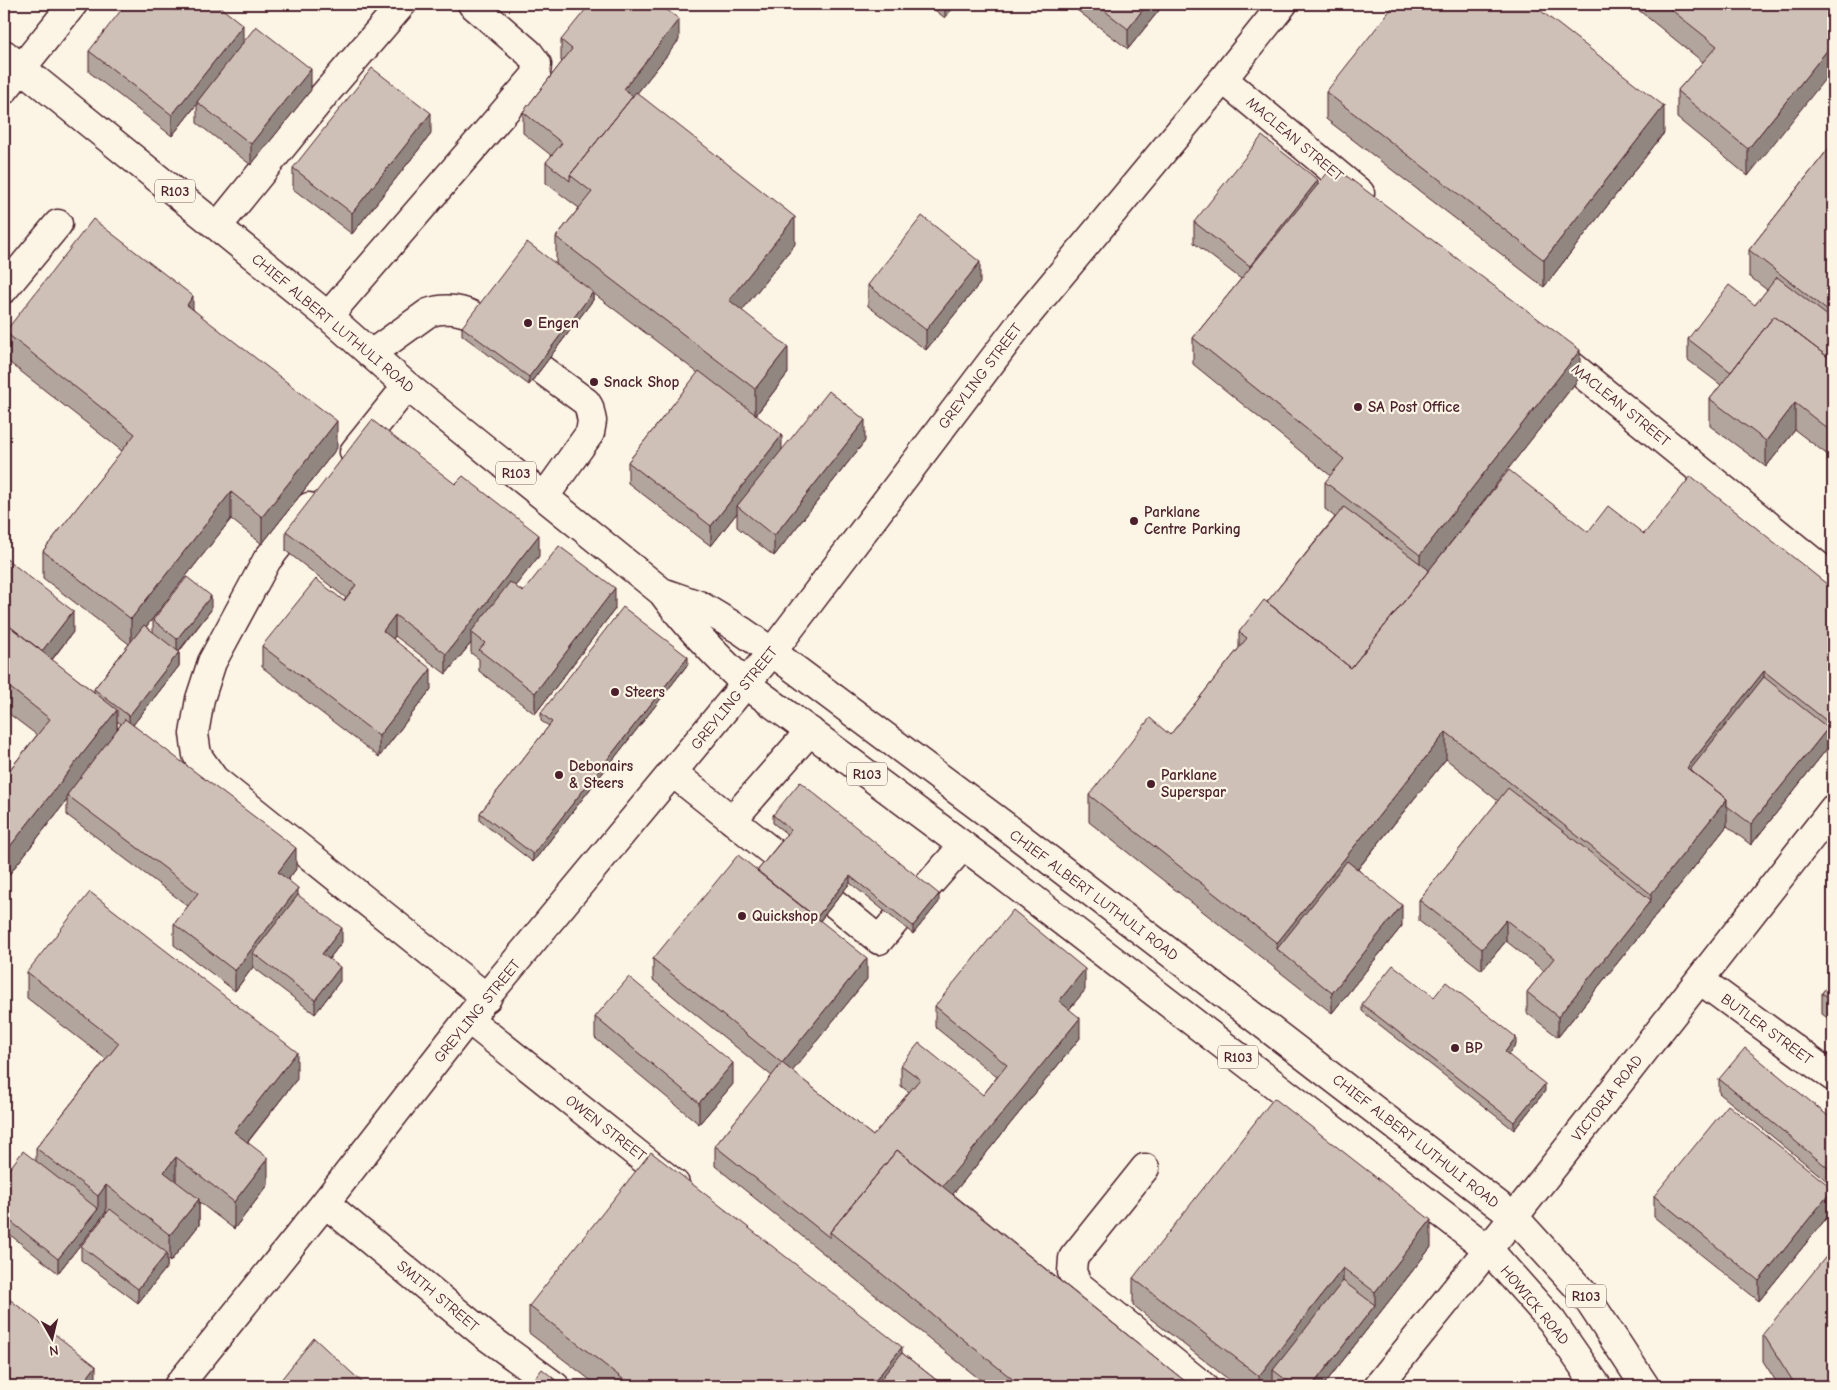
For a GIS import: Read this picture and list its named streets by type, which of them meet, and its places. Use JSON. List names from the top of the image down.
{
  "streets": {
    "main road": [
      "MACLEAN STREET",
      "R103",
      "CHIEF ALBERT LUTHULI ROAD",
      "GREYLING STREET",
      "BUTLER STREET",
      "VICTORIA ROAD",
      "OWEN STREET",
      "SMITH STREET",
      "HOWICK ROAD"
    ]
  },
  "crossings": [
    ["MACLEAN STREET", "GREYLING STREET"],
    ["R103", "CHIEF ALBERT LUTHULI ROAD"],
    ["R103", "VICTORIA ROAD"],
    ["CHIEF ALBERT LUTHULI ROAD", "GREYLING STREET"],
    ["CHIEF ALBERT LUTHULI ROAD", "VICTORIA ROAD"],
    ["CHIEF ALBERT LUTHULI ROAD", "HOWICK ROAD"],
    ["GREYLING STREET", "OWEN STREET"],
    ["GREYLING STREET", "SMITH STREET"],
    ["BUTLER STREET", "VICTORIA ROAD"],
    ["VICTORIA ROAD", "HOWICK ROAD"]
  ],
  "places": [
    "Engen",
    "Snack Shop",
    "SA Post Office",
    "Parklane Centre Parking",
    "Steers",
    "Debonairs & Steers",
    "Parklane Superspar",
    "Quickshop",
    "BP"
  ],
  "north": "bottom"
}
